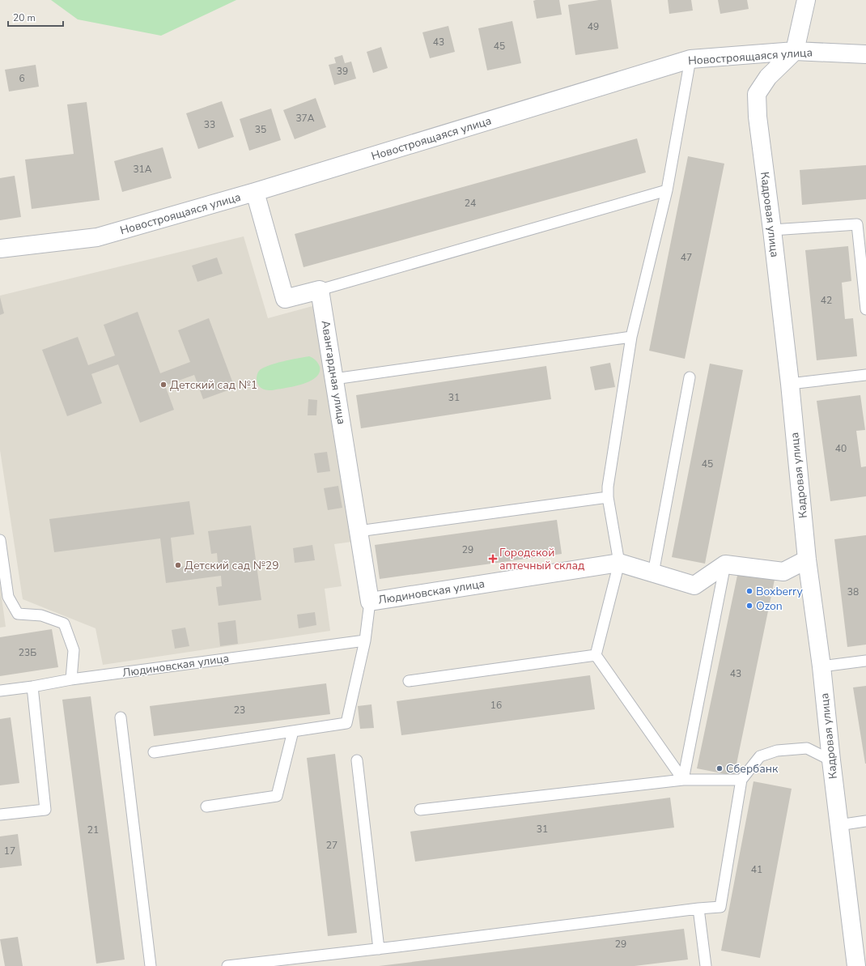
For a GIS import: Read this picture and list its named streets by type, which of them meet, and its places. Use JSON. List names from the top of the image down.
{
  "streets": {
    "street": [
      "Новостроящаяся улица",
      "Кадровая улица",
      "Авангардная улица",
      "Людиновская улица"
    ]
  },
  "crossings": [
    ["Новостроящаяся улица", "Кадровая улица"],
    ["Авангардная улица", "Людиновская улица"]
  ],
  "places": {
    "other": [
      "Детский сад №1",
      "Детский сад №29",
      "Boxberry",
      "Ozon",
      "Сбербанк"
    ],
    "health": ["Городской аптечный склад"]
  },
  "house_numbers": [
    "49",
    "43",
    "45",
    "39",
    "6",
    "37А",
    "33",
    "35",
    "31А",
    "24",
    "47",
    "42",
    "31",
    "40",
    "45",
    "29",
    "38",
    "23Б",
    "43",
    "16",
    "23",
    "31",
    "21",
    "27",
    "17",
    "41",
    "29"
  ],
  "scale_bar": "20 m"
}
